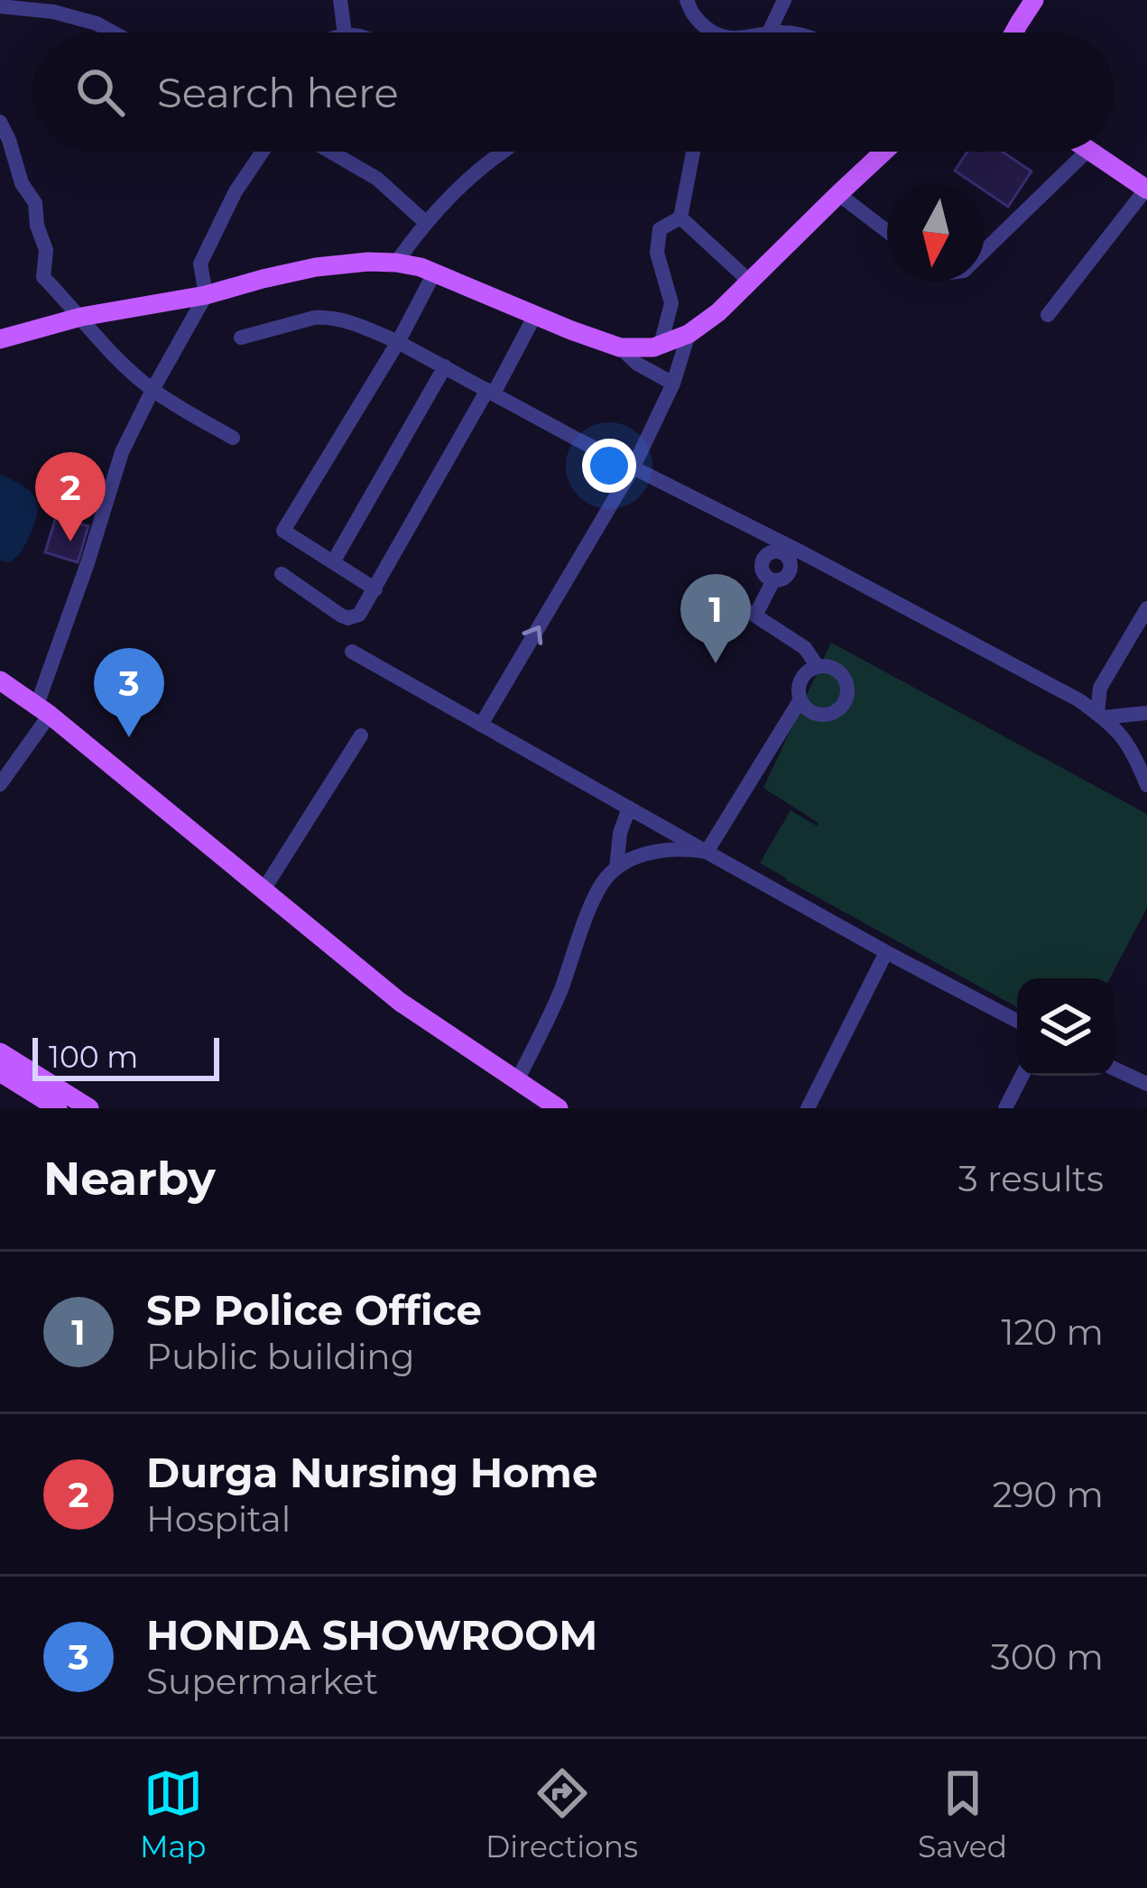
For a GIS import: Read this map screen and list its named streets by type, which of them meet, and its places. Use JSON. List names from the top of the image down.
{
  "scale_bar": "100 m",
  "north": "bottom",
  "page": {
    "search": "Search here",
    "pins": ["2", "1", "3"],
    "scale": "100 m",
    "heading": ["Nearby", "3 results"],
    "list": [
      {
        "mark": "1",
        "name": "SP Police Office",
        "note": "Public building",
        "value": "120 m"
      },
      {
        "mark": "2",
        "name": "Durga Nursing Home",
        "note": "Hospital",
        "value": "290 m"
      },
      {
        "mark": "3",
        "name": "HONDA SHOWROOM",
        "note": "Supermarket",
        "value": "300 m"
      }
    ],
    "nav": ["Map", "Directions", "Saved"]
  }
}
